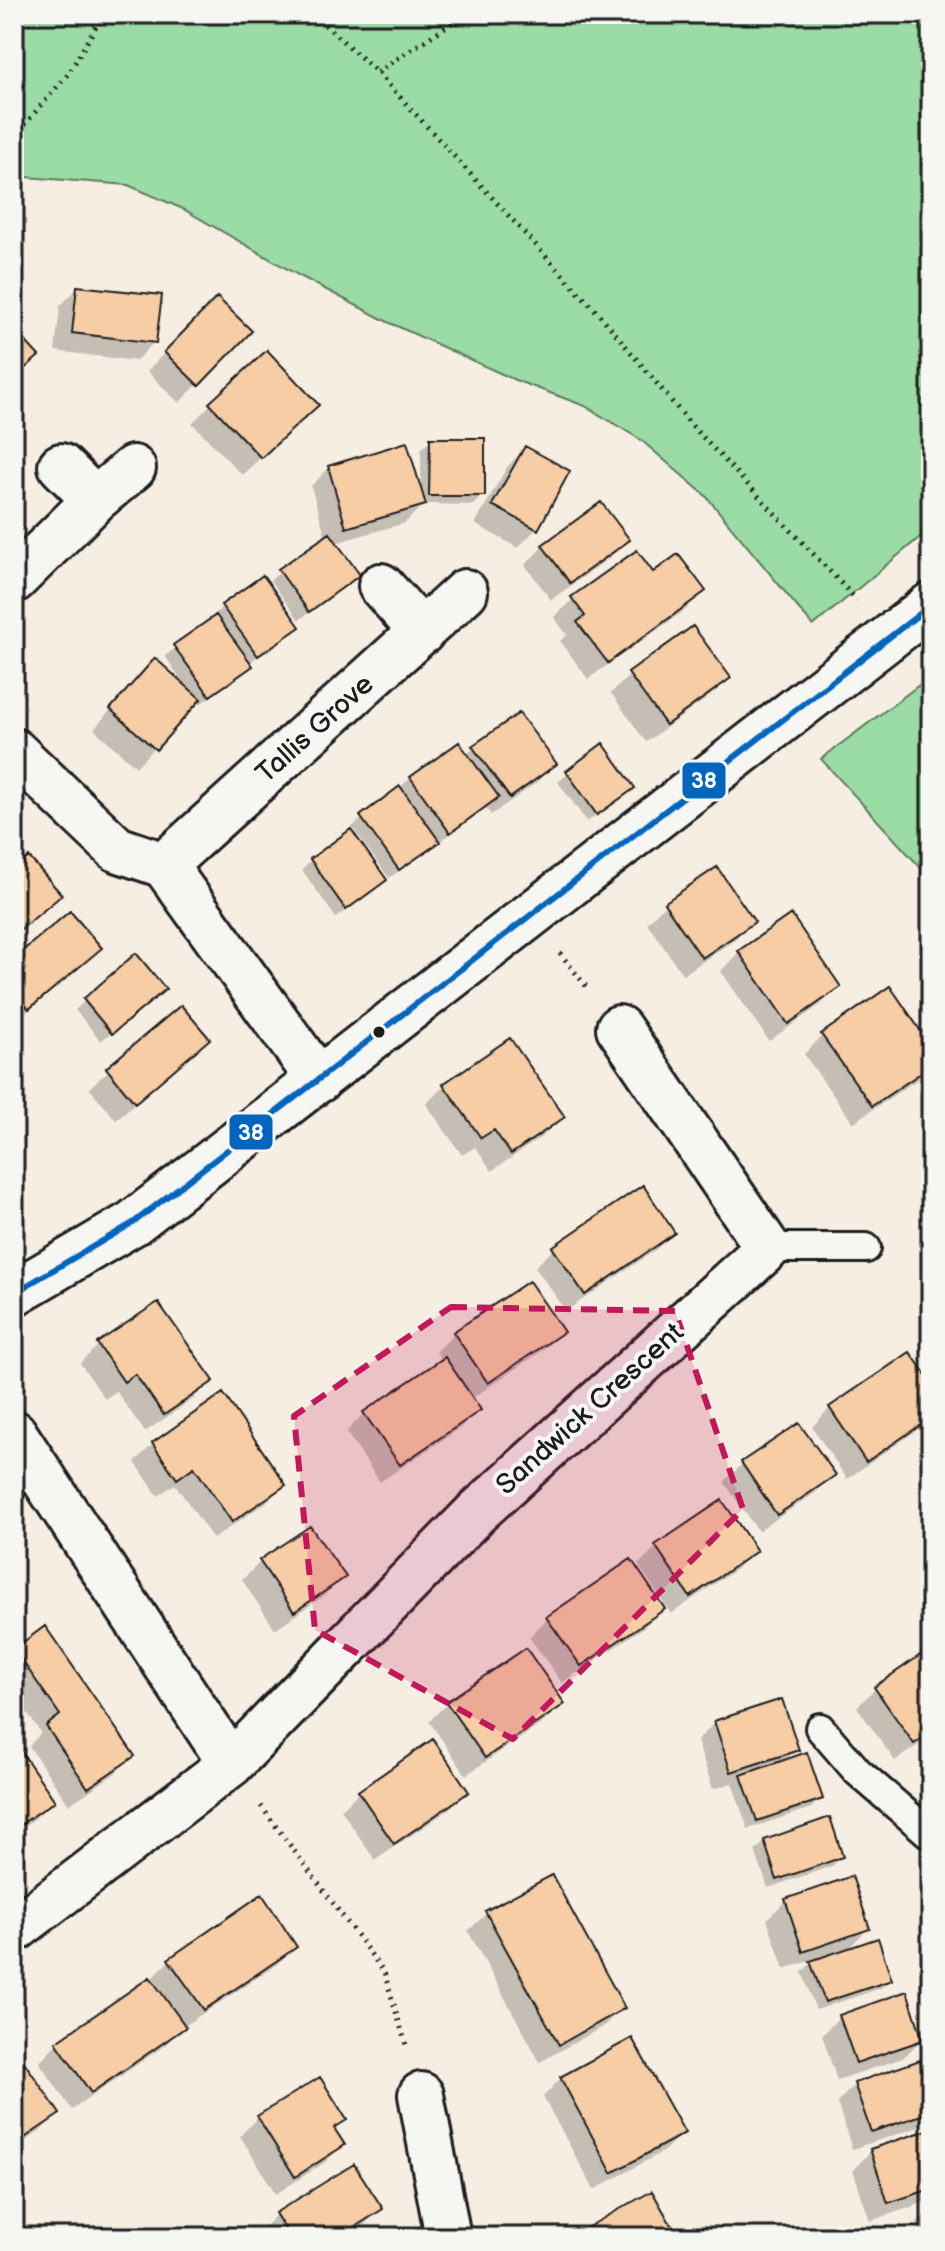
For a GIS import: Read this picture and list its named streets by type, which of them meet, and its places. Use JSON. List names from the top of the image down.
{
  "streets": {
    "street": ["Tallis Grove", "Sandwick Crescent"]
  },
  "lines": ["transit line 38"]
}
